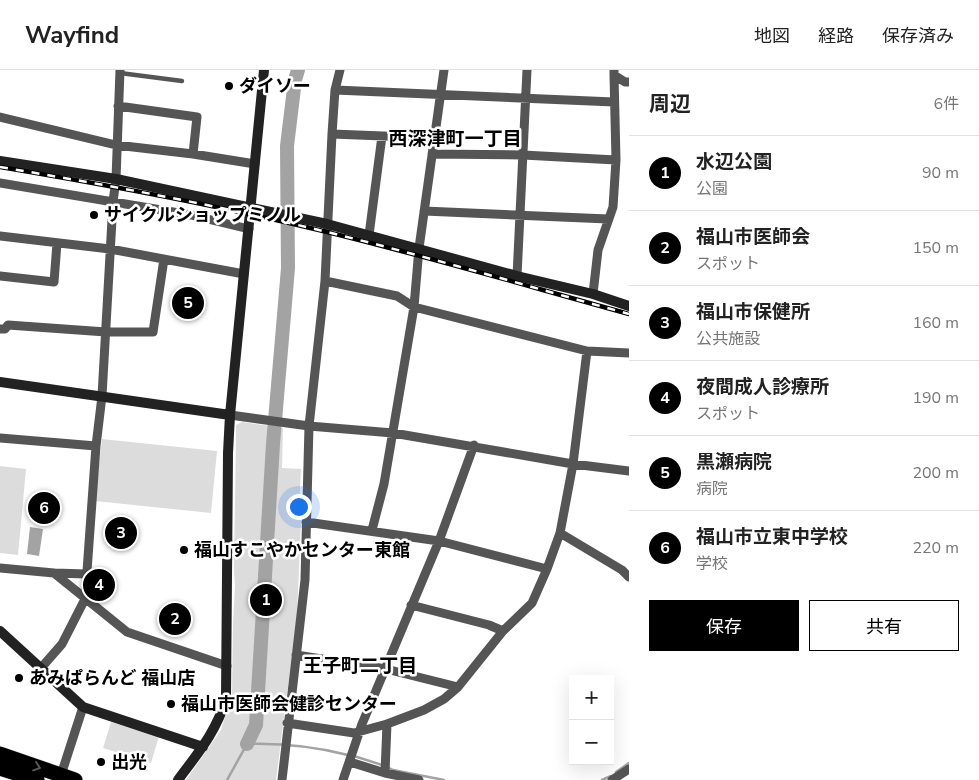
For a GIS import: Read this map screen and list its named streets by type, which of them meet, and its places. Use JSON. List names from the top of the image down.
{
  "districts": ["西深津町一丁目", "王子町二丁目"],
  "places": [
    "ダイソー",
    "サイクルショップミノル",
    "福山すこやかセンター東館",
    "あみぱらんど 福山店",
    "福山市医師会健診センター",
    "出光"
  ],
  "page": {
    "header": "Wayfind",
    "nav": ["地図", "経路", "保存済み"],
    "heading": ["周辺", "6件"],
    "list": [
      {
        "mark": "1",
        "name": "水辺公園",
        "note": "公園",
        "value": "90 m"
      },
      {
        "mark": "2",
        "name": "福山市医師会",
        "note": "スポット",
        "value": "150 m"
      },
      {
        "mark": "3",
        "name": "福山市保健所",
        "note": "公共施設",
        "value": "160 m"
      },
      {
        "mark": "4",
        "name": "夜間成人診療所",
        "note": "スポット",
        "value": "190 m"
      },
      {
        "mark": "5",
        "name": "黒瀬病院",
        "note": "病院",
        "value": "200 m"
      },
      {
        "mark": "6",
        "name": "福山市立東中学校",
        "note": "学校",
        "value": "220 m"
      }
    ],
    "pins": [
      "5",
      "6",
      "3",
      "4",
      "1",
      "2"
    ],
    "buttons": ["保存", "共有"],
    "map_buttons": ["+", "−"]
  }
}
